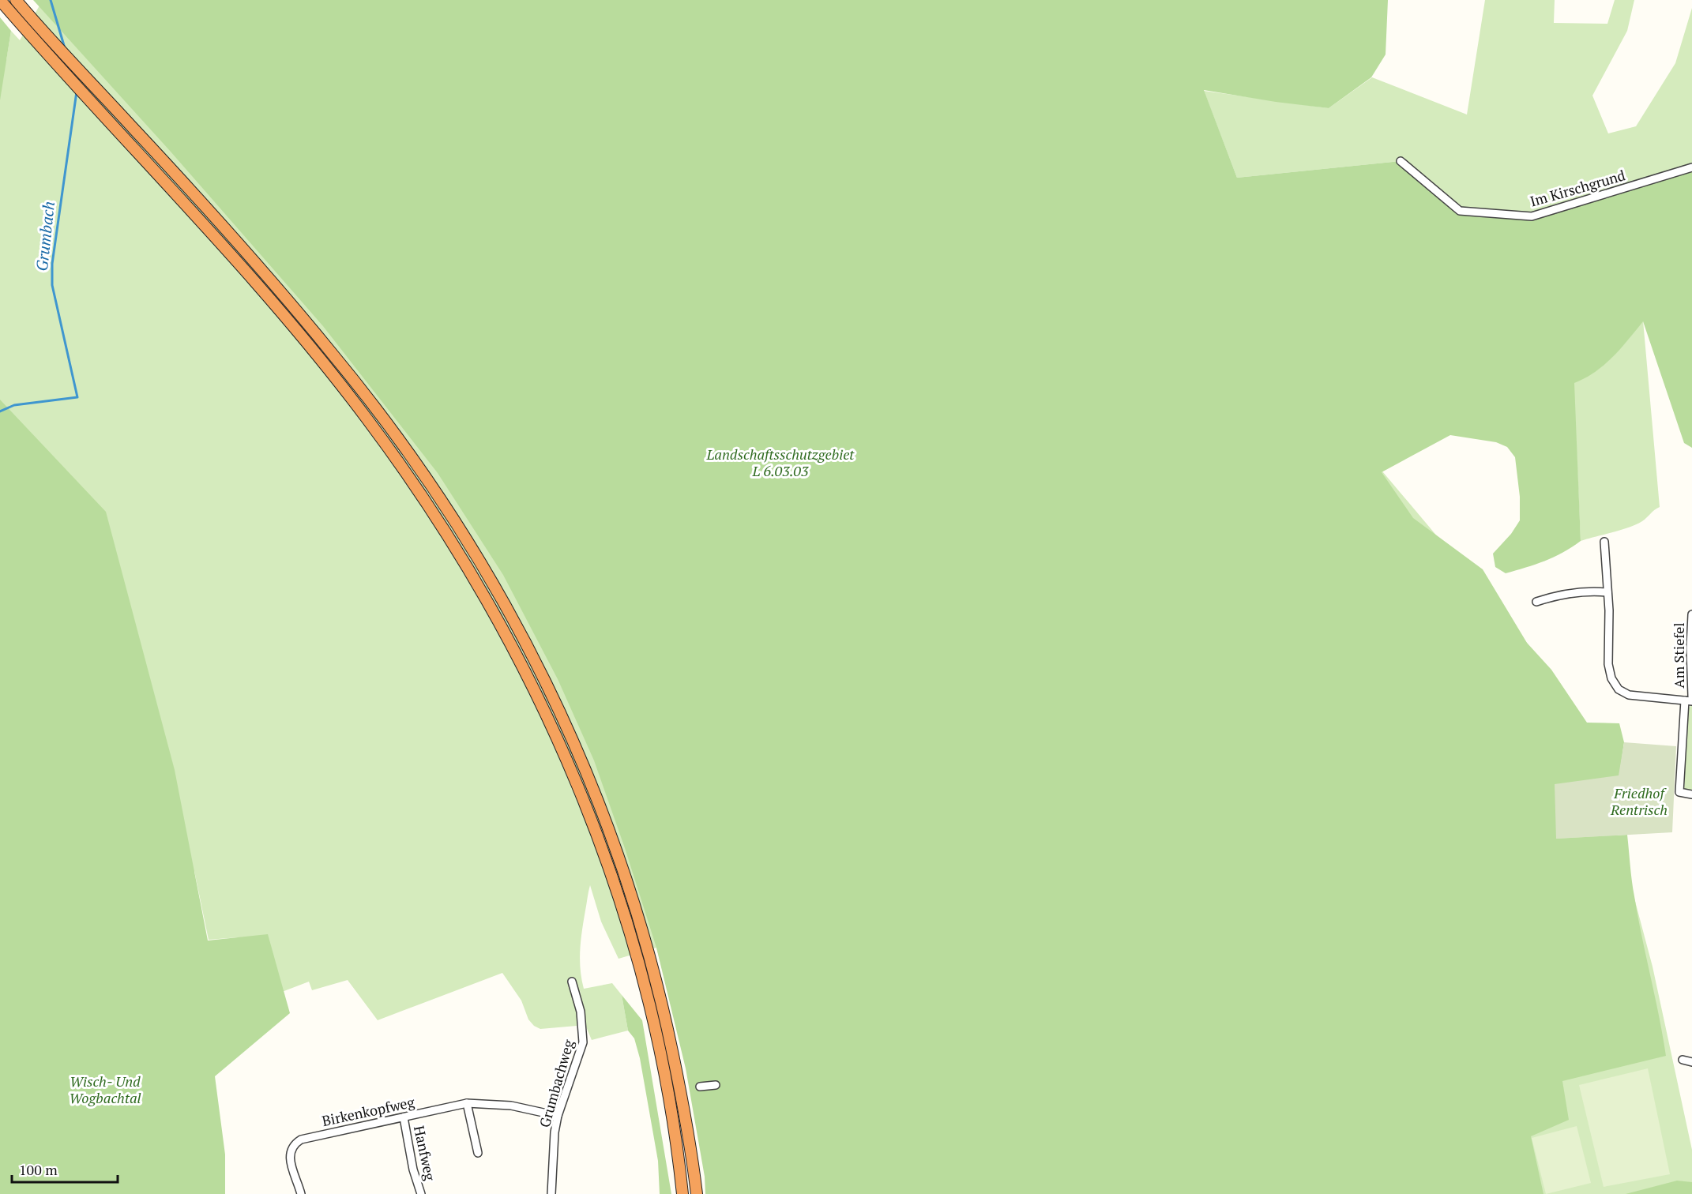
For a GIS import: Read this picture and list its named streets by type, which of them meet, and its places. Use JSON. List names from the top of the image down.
{
  "streets": {
    "street": [
      "Im Kirschgrund",
      "Am Stiefel",
      "Grumbachweg",
      "Birkenkopfweg",
      "Hanfweg"
    ]
  },
  "crossings": [
    ["Grumbachweg", "Birkenkopfweg"],
    ["Birkenkopfweg", "Hanfweg"]
  ],
  "water": ["Grumbach"],
  "parks": ["Landschaftsschutzgebiet L 6.03.03", "Friedhof Rentrisch", "Wisch- Und Wogbachtal"],
  "scale_bar": "100 m"
}
